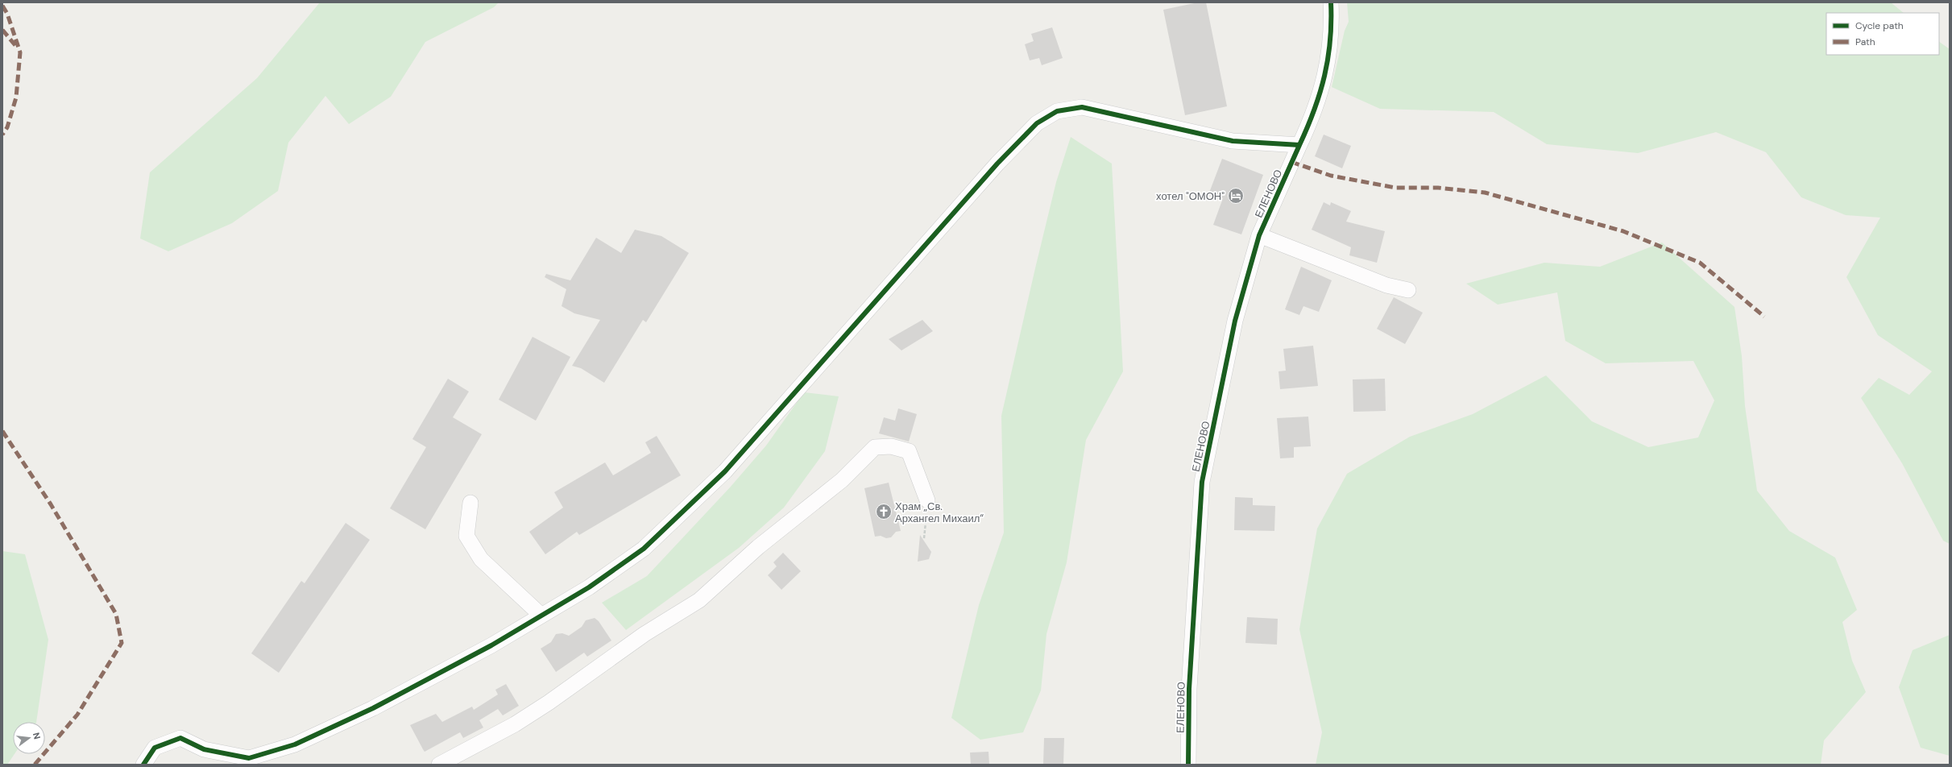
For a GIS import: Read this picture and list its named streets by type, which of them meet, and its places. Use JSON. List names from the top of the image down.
{
  "streets": {
    "street": ["ЕЛЕНОВО"]
  },
  "places": {
    "hotel": ["хотел \"ОМОН\""],
    "church": ["Храм „Св. Архангел Михаил“"]
  },
  "legend": ["Cycle path", "Path"],
  "north": "right"
}
